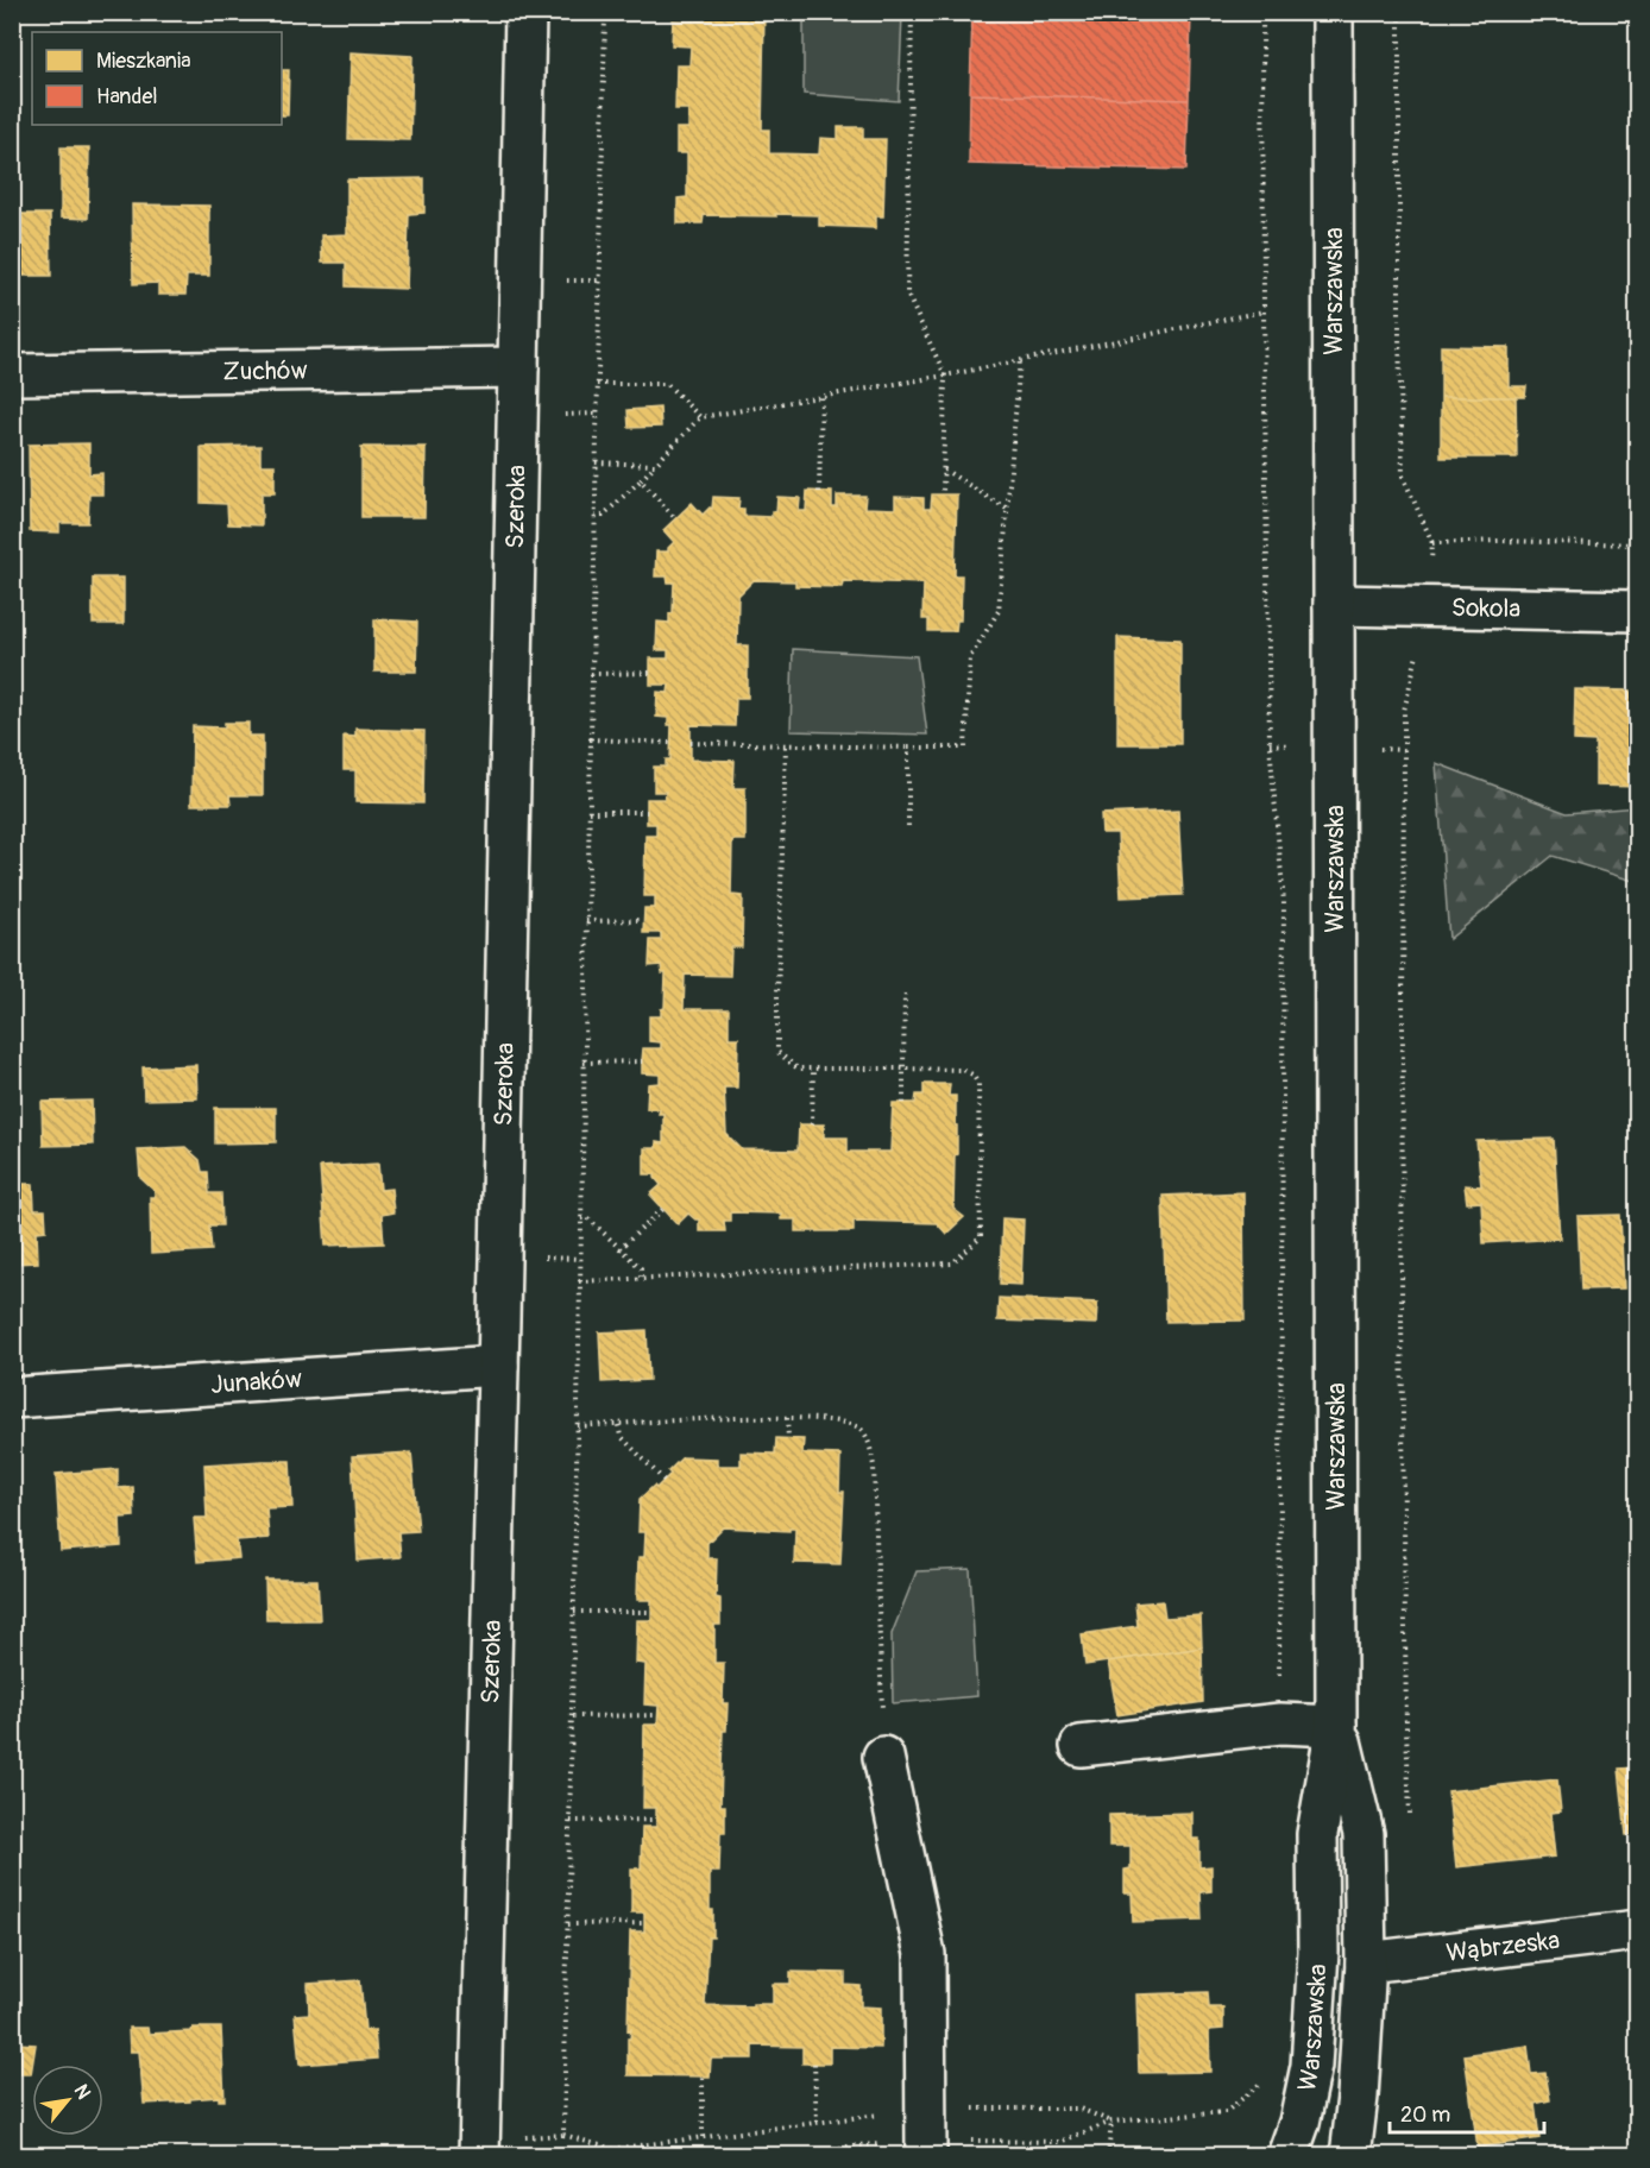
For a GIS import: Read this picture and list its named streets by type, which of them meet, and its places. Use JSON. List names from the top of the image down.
{
  "streets": {
    "street": [
      "Warszawska",
      "Zuchów",
      "Szeroka",
      "Sokola",
      "Junaków",
      "Wąbrzeska"
    ]
  },
  "crossings": [
    ["Warszawska", "Sokola"],
    ["Warszawska", "Wąbrzeska"],
    ["Zuchów", "Szeroka"],
    ["Szeroka", "Junaków"]
  ],
  "legend": ["Mieszkania", "Handel"],
  "scale_bar": "20 m",
  "north": "top right"
}
